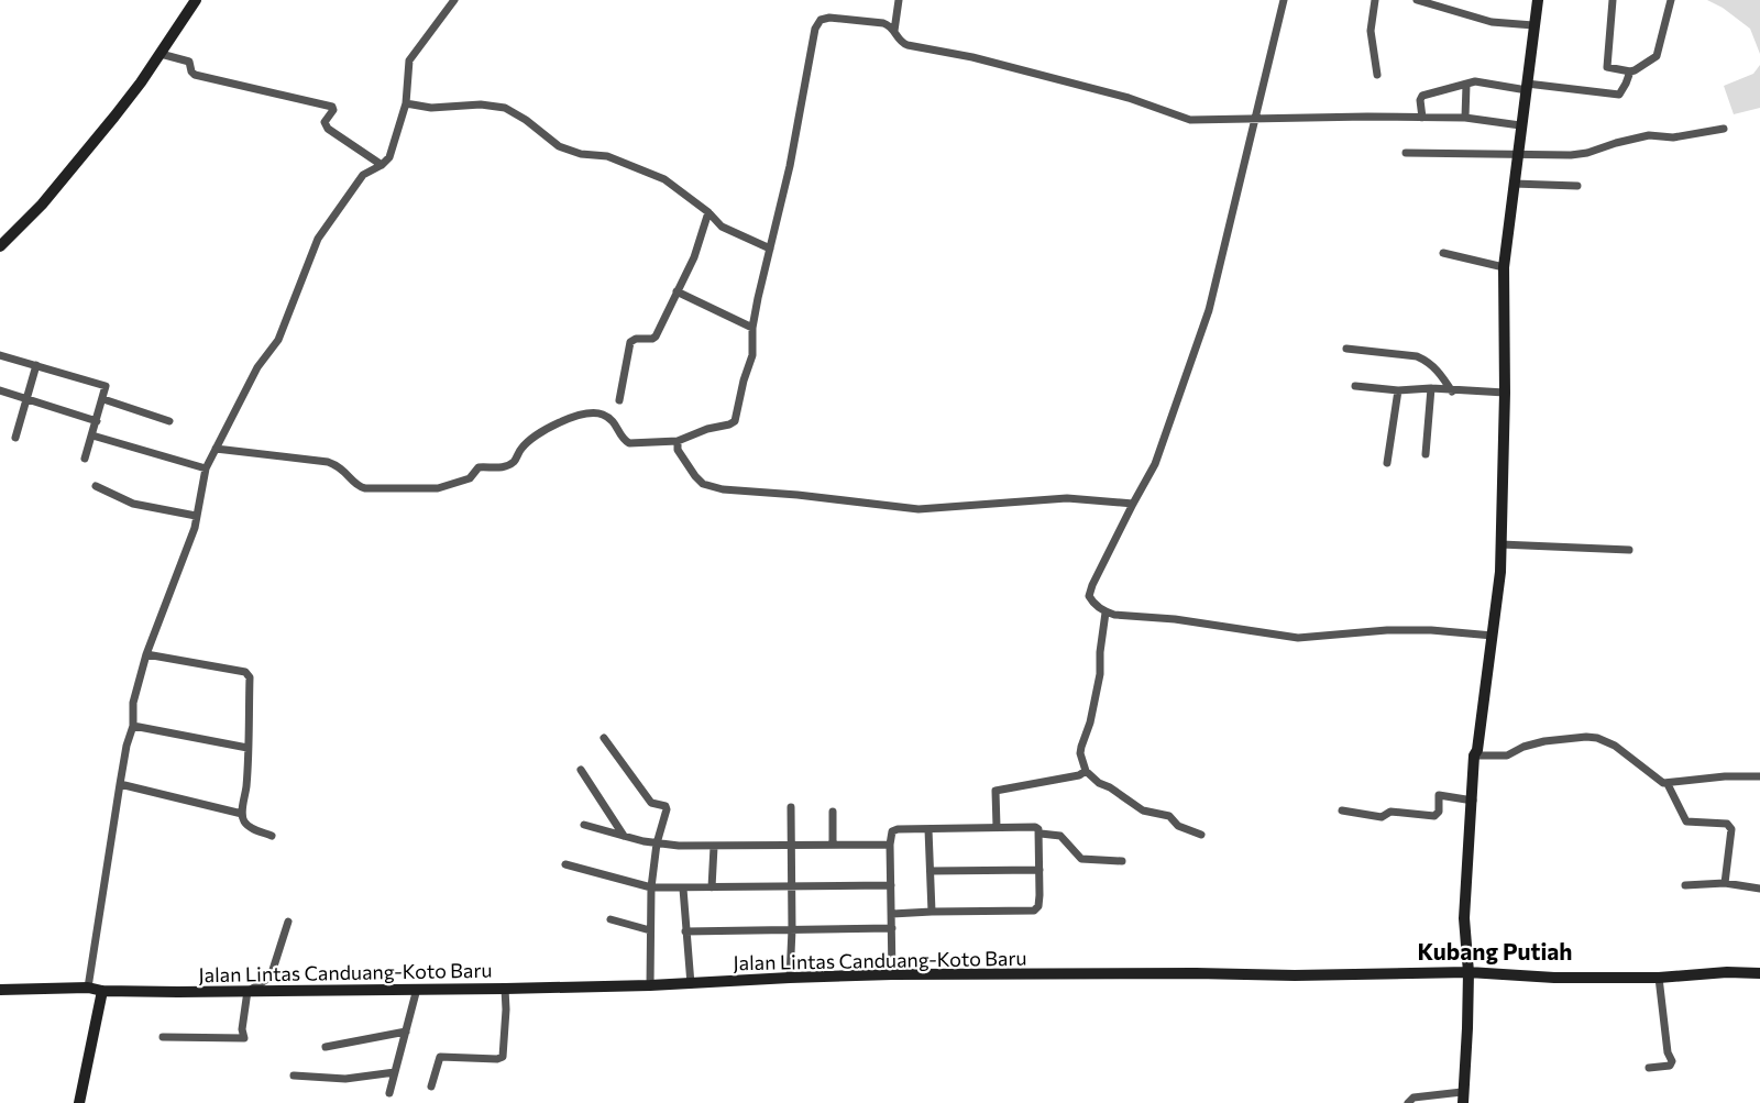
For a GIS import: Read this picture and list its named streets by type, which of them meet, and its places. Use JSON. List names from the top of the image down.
{
  "streets": {
    "main road": ["Jalan Lintas Canduang-Koto Baru"]
  },
  "districts": ["Kubang Putiah"]
}
